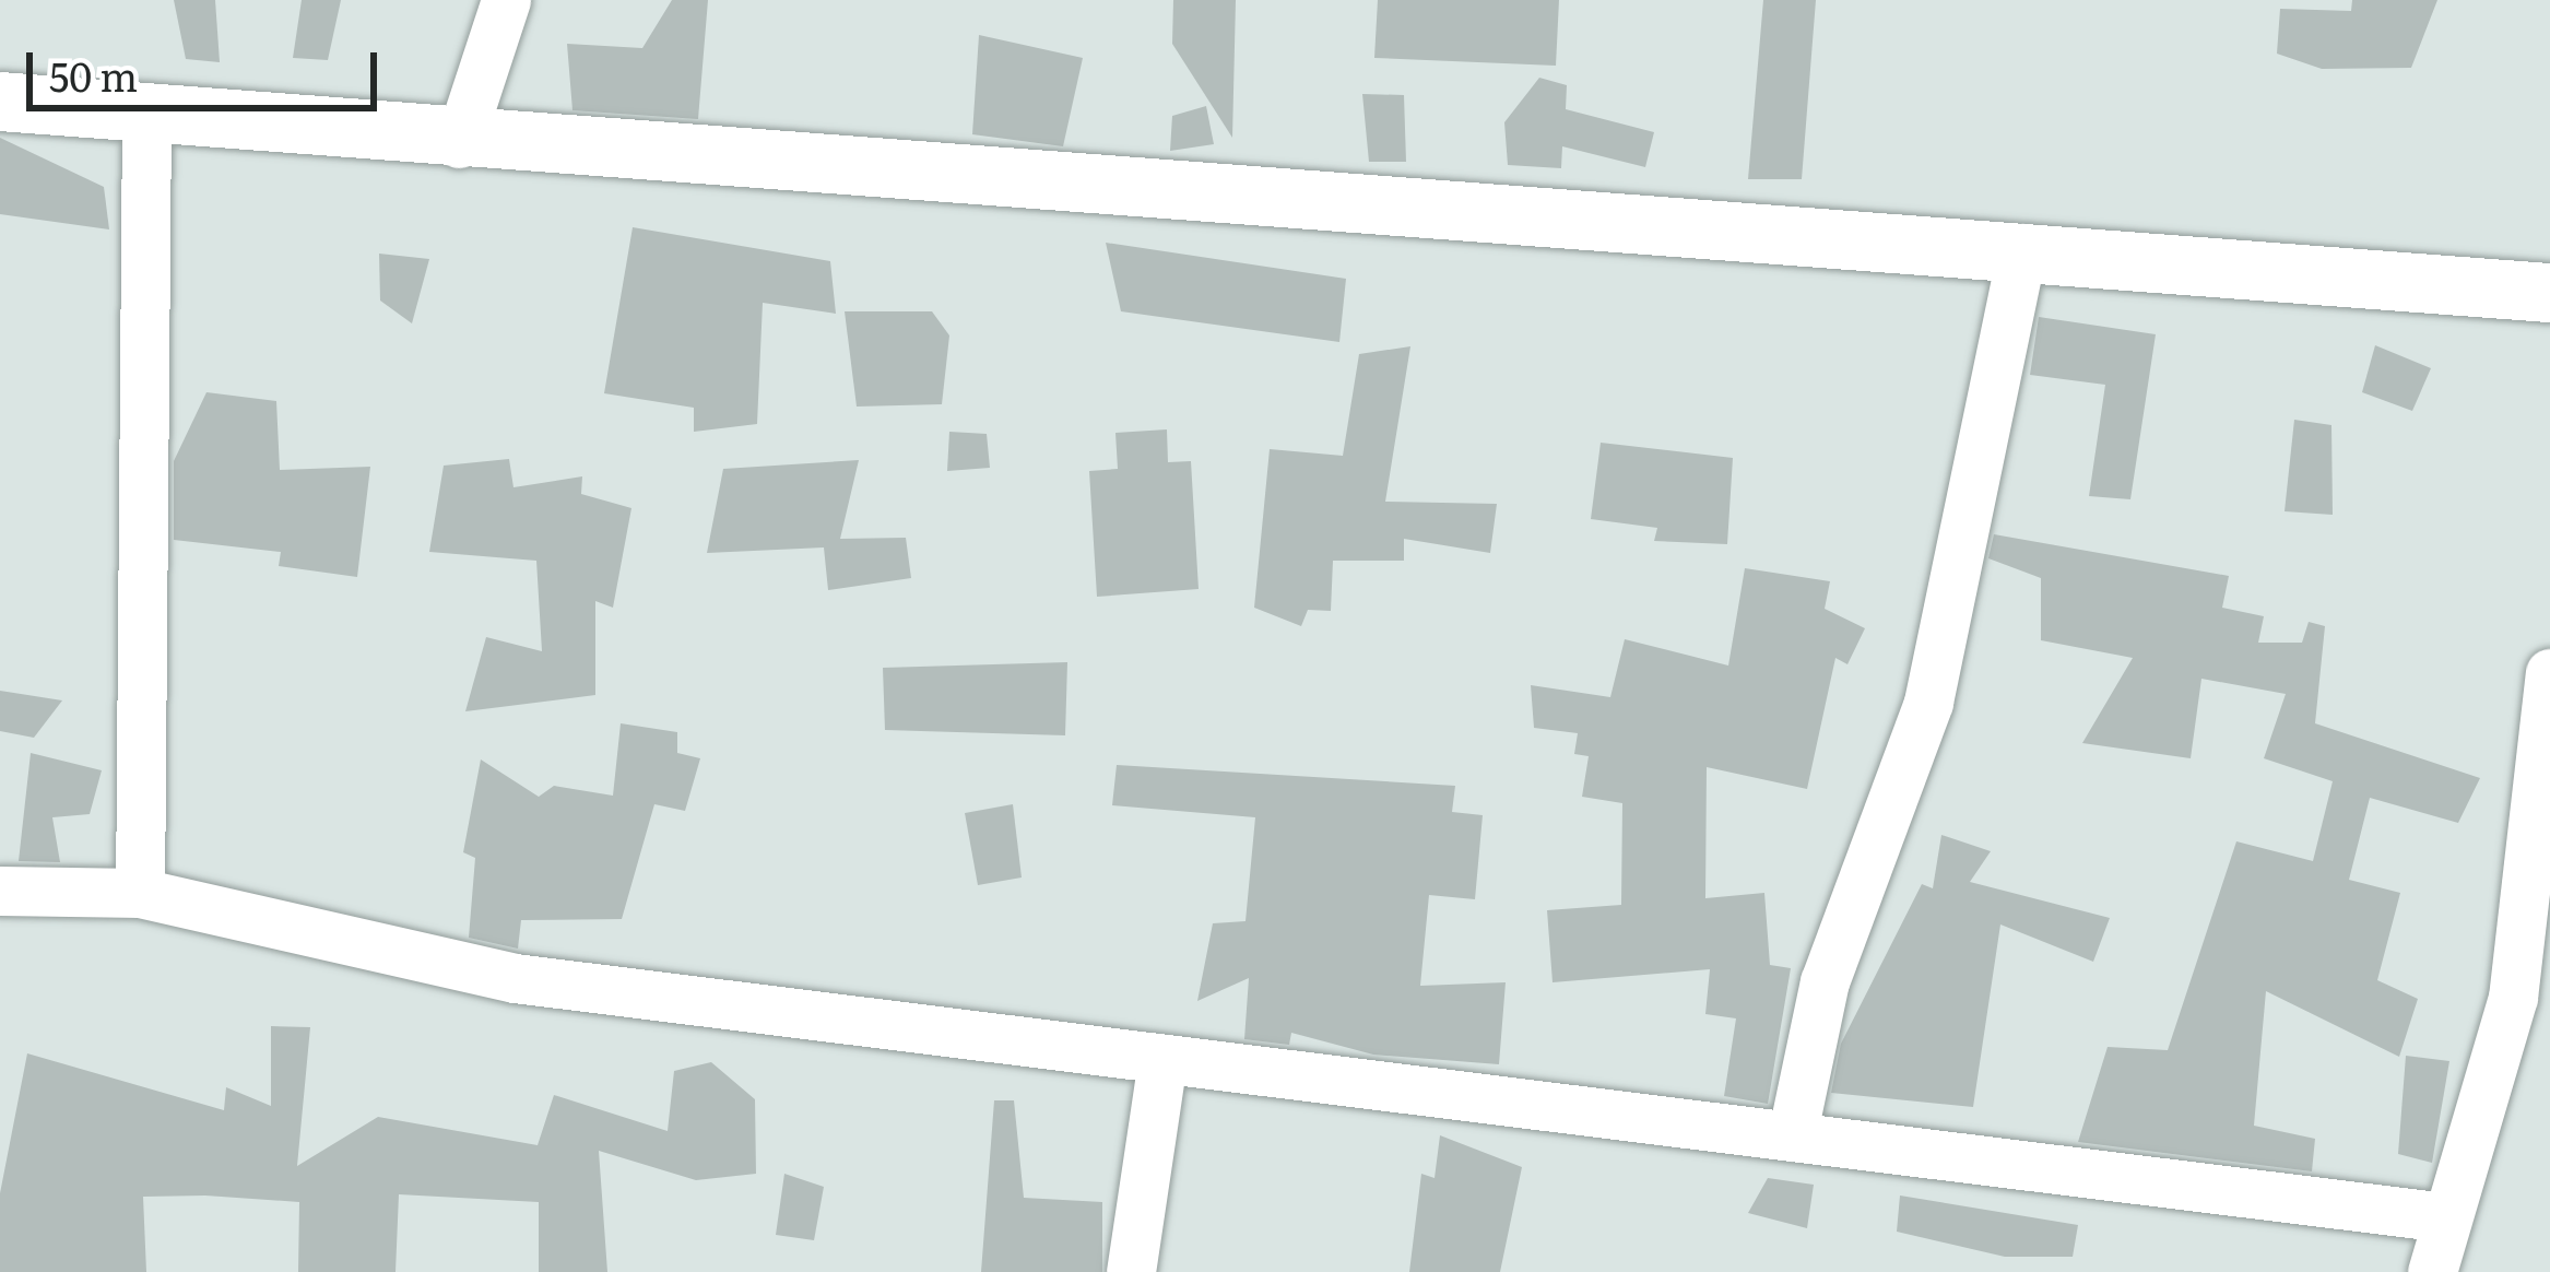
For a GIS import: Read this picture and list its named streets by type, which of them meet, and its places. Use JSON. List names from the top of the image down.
{
  "scale_bar": "50 m"
}
